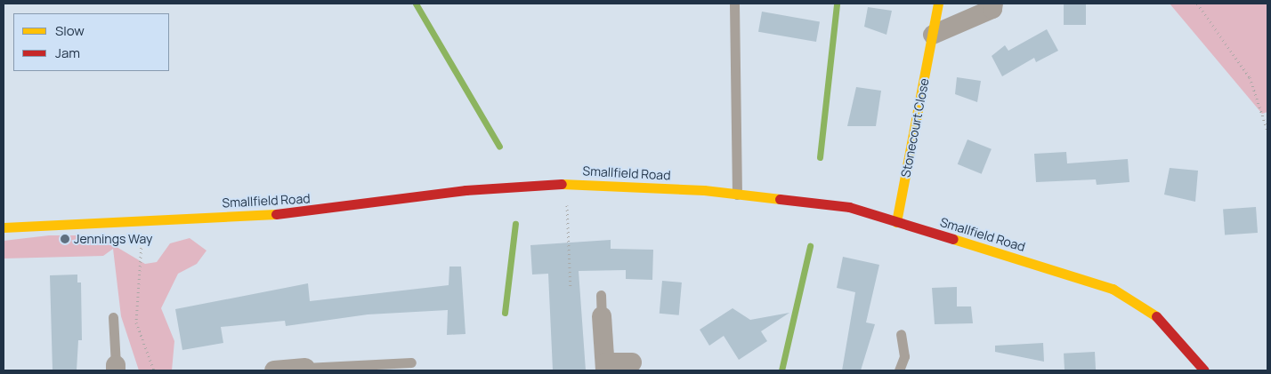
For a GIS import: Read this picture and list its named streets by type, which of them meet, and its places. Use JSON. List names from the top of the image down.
{
  "streets": {
    "street": ["Stonecourt Close", "Smallfield Road"]
  },
  "crossings": [
    ["Stonecourt Close", "Smallfield Road"]
  ],
  "places": ["Jennings Way"],
  "legend": ["Slow", "Jam"]
}
